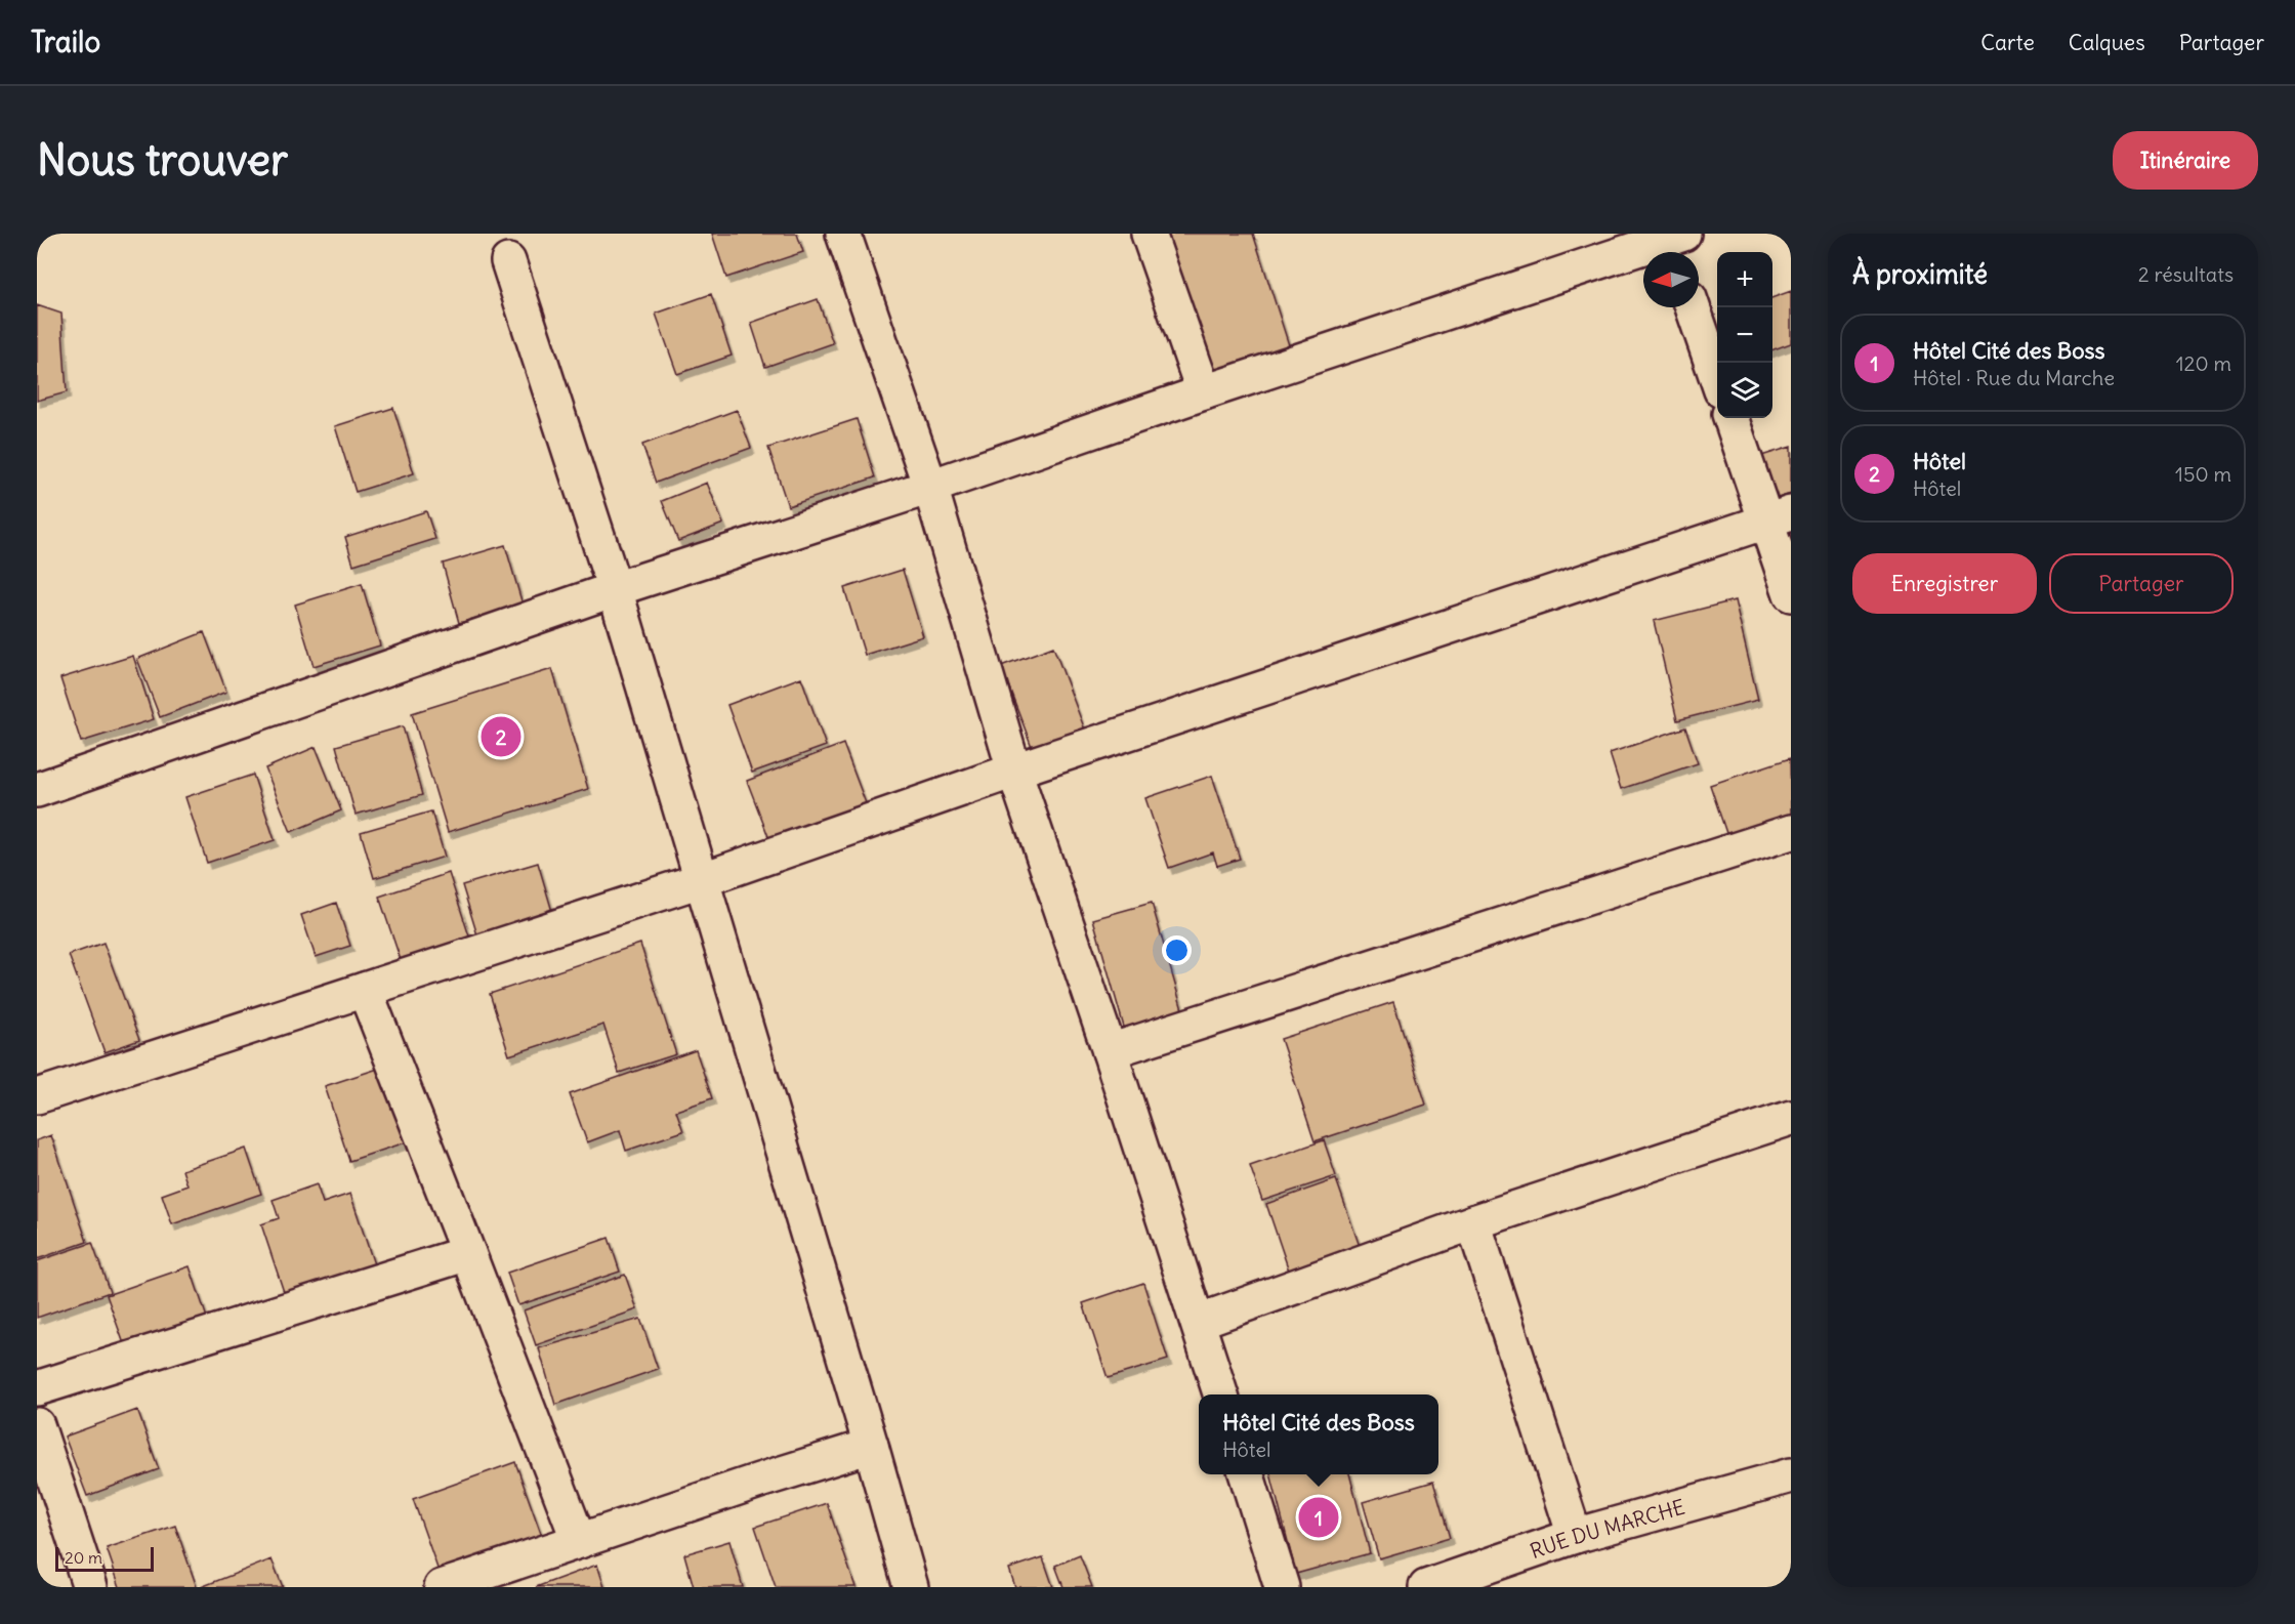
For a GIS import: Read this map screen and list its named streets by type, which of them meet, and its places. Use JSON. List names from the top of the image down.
{
  "streets": {
    "street": ["RUE DU MARCHE"]
  },
  "scale_bar": "20 m",
  "north": "left",
  "page": {
    "header": "Trailo",
    "nav": ["Carte", "Calques", "Partager"],
    "buttons": [
      "Itinéraire",
      ["Enregistrer", "Partager"]
    ],
    "title": "Nous trouver",
    "heading": ["À proximité", "2 résultats"],
    "map_buttons": ["+", "−"],
    "list": [
      {
        "mark": "1",
        "name": "Hôtel Cité des Boss",
        "note": "Hôtel · Rue du Marche",
        "value": "120 m"
      },
      {
        "mark": "2",
        "name": "Hôtel",
        "note": "Hôtel",
        "value": "150 m"
      }
    ],
    "pins": ["2", "1"],
    "popup": ["Hôtel Cité des Boss", "Hôtel"],
    "scale": "20 m"
  }
}
